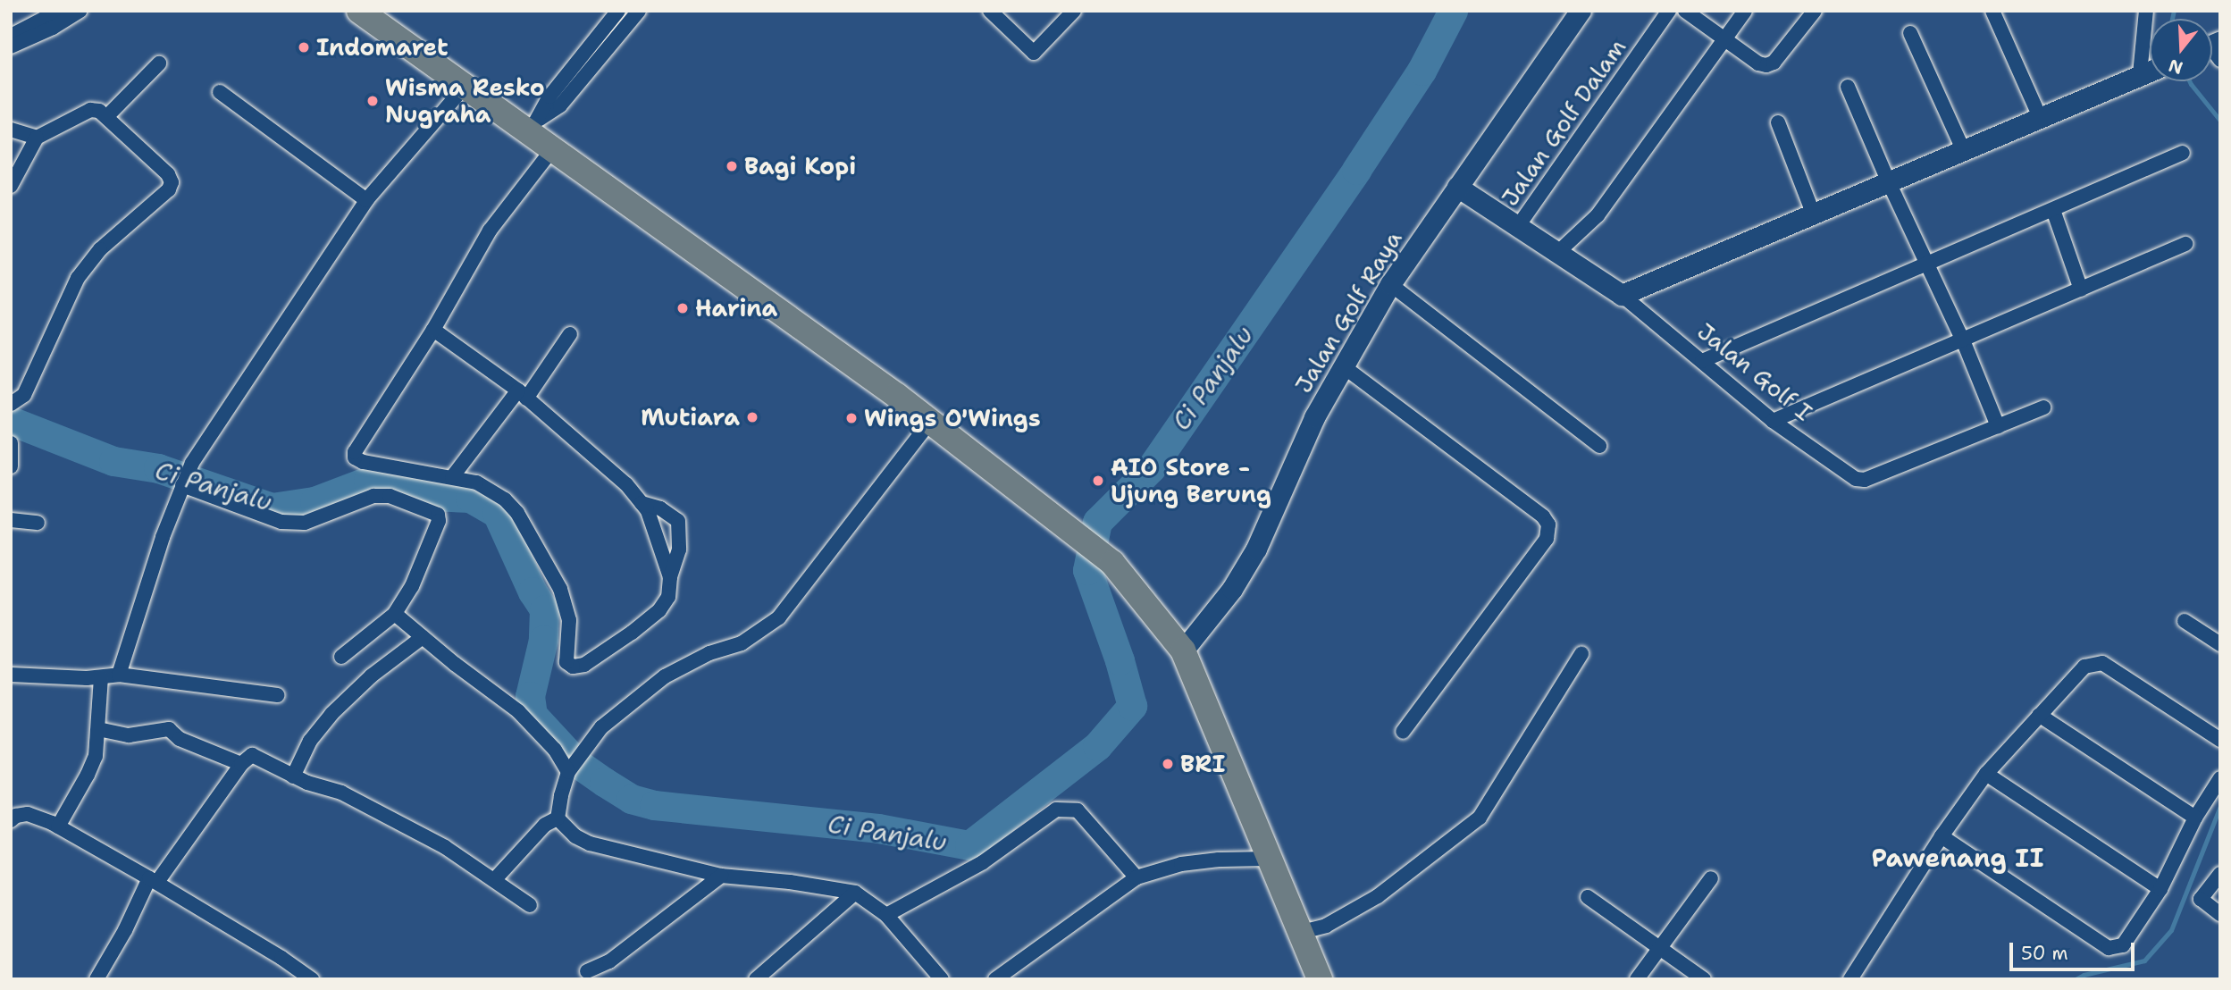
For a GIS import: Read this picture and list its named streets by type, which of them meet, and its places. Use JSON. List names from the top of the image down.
{
  "streets": {
    "street": ["Jalan Golf Dalam", "Jalan Golf Raya", "Jalan Golf I"]
  },
  "crossings": [
    ["Jalan Golf Dalam", "Jalan Golf I"],
    ["Jalan Golf Raya", "Jalan Golf I"]
  ],
  "districts": ["Pawenang II"],
  "water": ["Ci Panjalu"],
  "places": [
    "Indomaret",
    "Wisma Resko Nugraha",
    "Bagi Kopi",
    "Harina",
    "Mutiara",
    "Wings O'Wings",
    "AIO Store - Ujung Berung",
    "BRI"
  ],
  "scale_bar": "50 m",
  "north": "bottom"
}
